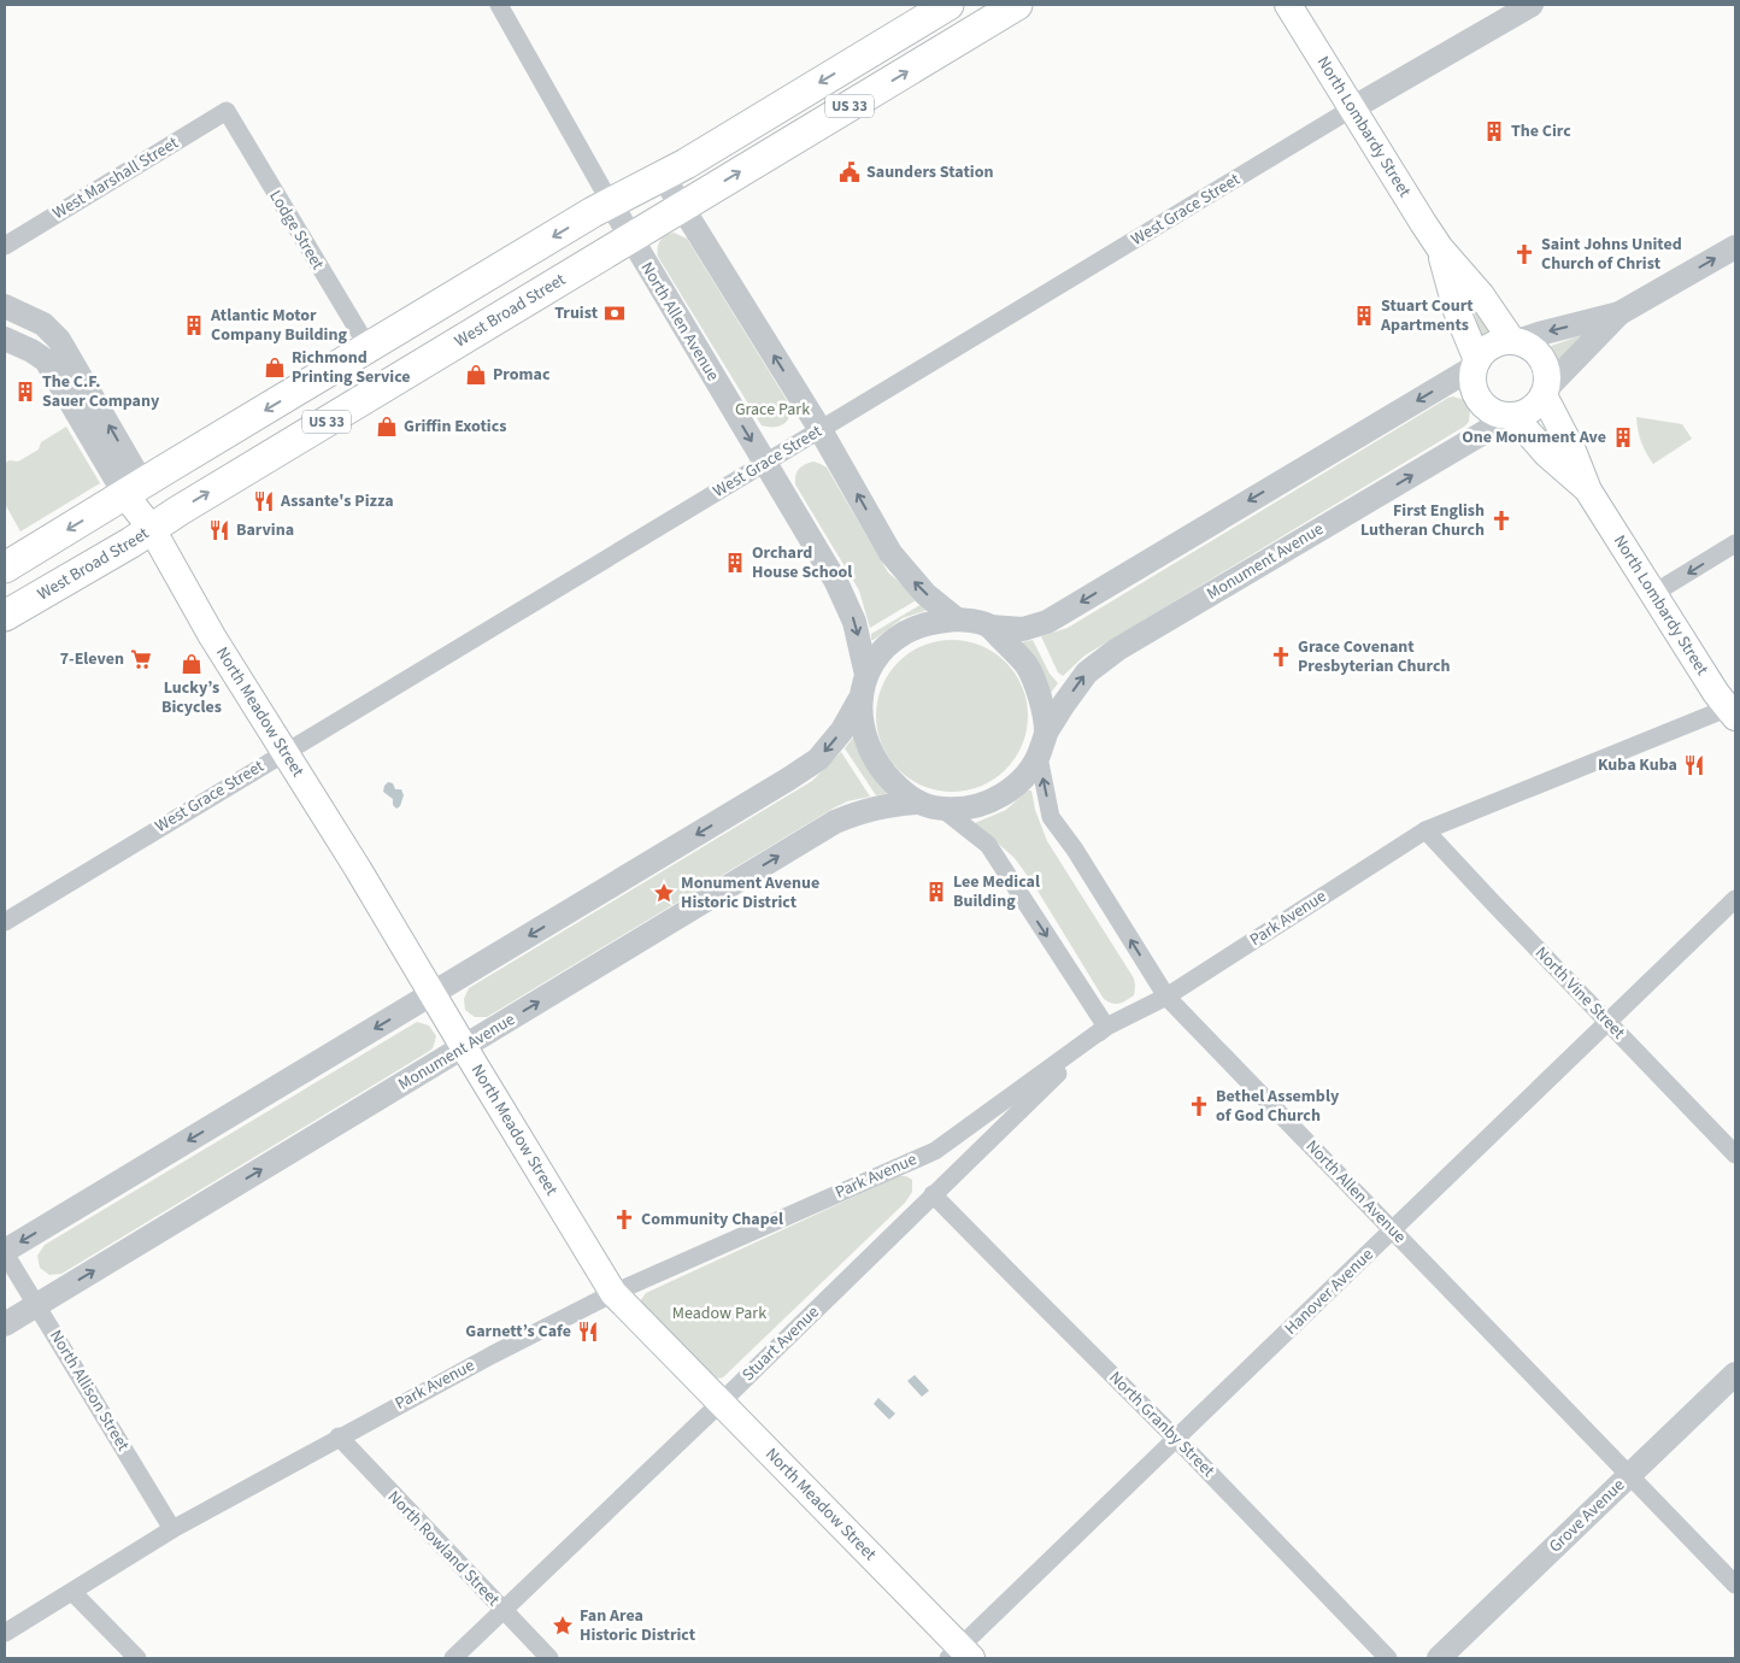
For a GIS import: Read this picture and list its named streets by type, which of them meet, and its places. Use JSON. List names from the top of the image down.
{
  "streets": {
    "main road": [
      "US 33",
      "North Lombardy Street",
      "West Broad Street",
      "North Meadow Street"
    ],
    "street": [
      "West Marshall Street",
      "West Grace Street",
      "Lodge Street",
      "North Allen Avenue",
      "Monument Avenue",
      "Park Avenue",
      "North Vine Street",
      "Hanover Avenue",
      "Stuart Avenue",
      "North Allison Street",
      "North Granby Street",
      "Grove Avenue",
      "North Rowland Street"
    ]
  },
  "crossings": [
    ["US 33", "Lodge Street"],
    ["US 33", "North Allen Avenue"],
    ["US 33", "North Meadow Street"],
    ["North Lombardy Street", "West Grace Street"],
    ["North Lombardy Street", "Monument Avenue"],
    ["North Lombardy Street", "Park Avenue"],
    ["West Marshall Street", "Lodge Street"],
    ["West Grace Street", "North Allen Avenue"],
    ["West Grace Street", "North Meadow Street"],
    ["West Broad Street", "North Allen Avenue"],
    ["West Broad Street", "North Meadow Street"],
    ["North Allen Avenue", "Monument Avenue"],
    ["North Allen Avenue", "Park Avenue"],
    ["North Allen Avenue", "Hanover Avenue"],
    ["North Allen Avenue", "Grove Avenue"],
    ["Monument Avenue", "North Meadow Street"],
    ["Monument Avenue", "North Allison Street"],
    ["North Meadow Street", "Park Avenue"],
    ["North Meadow Street", "Hanover Avenue"],
    ["North Meadow Street", "Stuart Avenue"],
    ["Park Avenue", "North Vine Street"],
    ["Park Avenue", "Stuart Avenue"],
    ["Park Avenue", "North Allison Street"],
    ["Park Avenue", "North Rowland Street"],
    ["North Vine Street", "Hanover Avenue"],
    ["Hanover Avenue", "North Granby Street"],
    ["Stuart Avenue", "North Granby Street"],
    ["Stuart Avenue", "North Rowland Street"]
  ],
  "parks": ["Grace Park", "Meadow Park"],
  "places": {
    "building": [
      "The Circ",
      "Stuart Court Apartments",
      "Atlantic Motor Company Building",
      "The C.F. Sauer Company",
      "One Monument Ave",
      "Orchard House School",
      "Lee Medical Building"
    ],
    "public building": ["Saunders Station"],
    "church": [
      "Saint Johns United Church of Christ",
      "First English Lutheran Church",
      "Grace Covenant Presbyterian Church",
      "Bethel Assembly of God Church",
      "Community Chapel"
    ],
    "bank": ["Truist"],
    "shop": [
      "Richmond Printing Service",
      "Promac",
      "Griffin Exotics",
      "Lucky’s Bicycles"
    ],
    "restaurant": [
      "Assante's Pizza",
      "Barvina",
      "Kuba Kuba",
      "Garnett’s Cafe"
    ],
    "supermarket": ["7-Eleven"],
    "place": ["Monument Avenue Historic District", "Fan Area Historic District"]
  }
}
